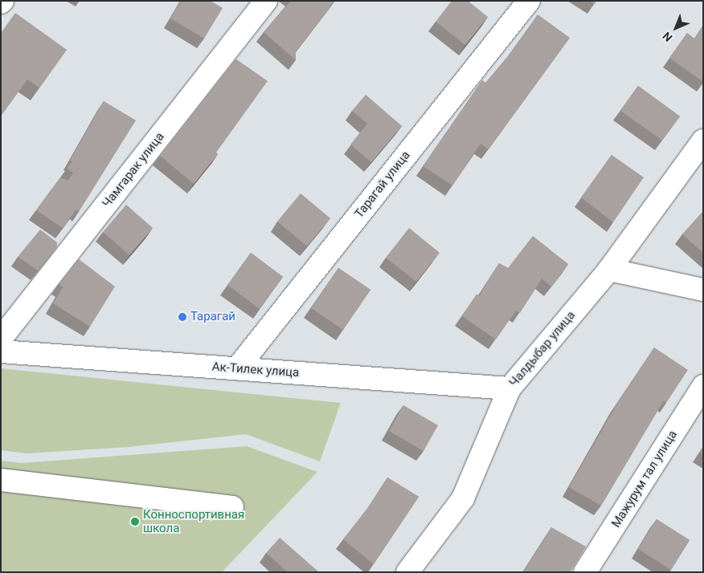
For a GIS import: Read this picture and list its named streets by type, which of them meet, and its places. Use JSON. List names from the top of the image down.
{
  "streets": {
    "street": [
      "Чамгарак улица",
      "Тарагай улица",
      "Чалдыбар улица",
      "Ак-Тилек улица",
      "Мажурум тал улица"
    ]
  },
  "crossings": [
    ["Тарагай улица", "Ак-Тилек улица"],
    ["Чалдыбар улица", "Ак-Тилек улица"]
  ],
  "places": ["Тарагай", "Конноспортивная школа"],
  "north": "bottom left"
}
